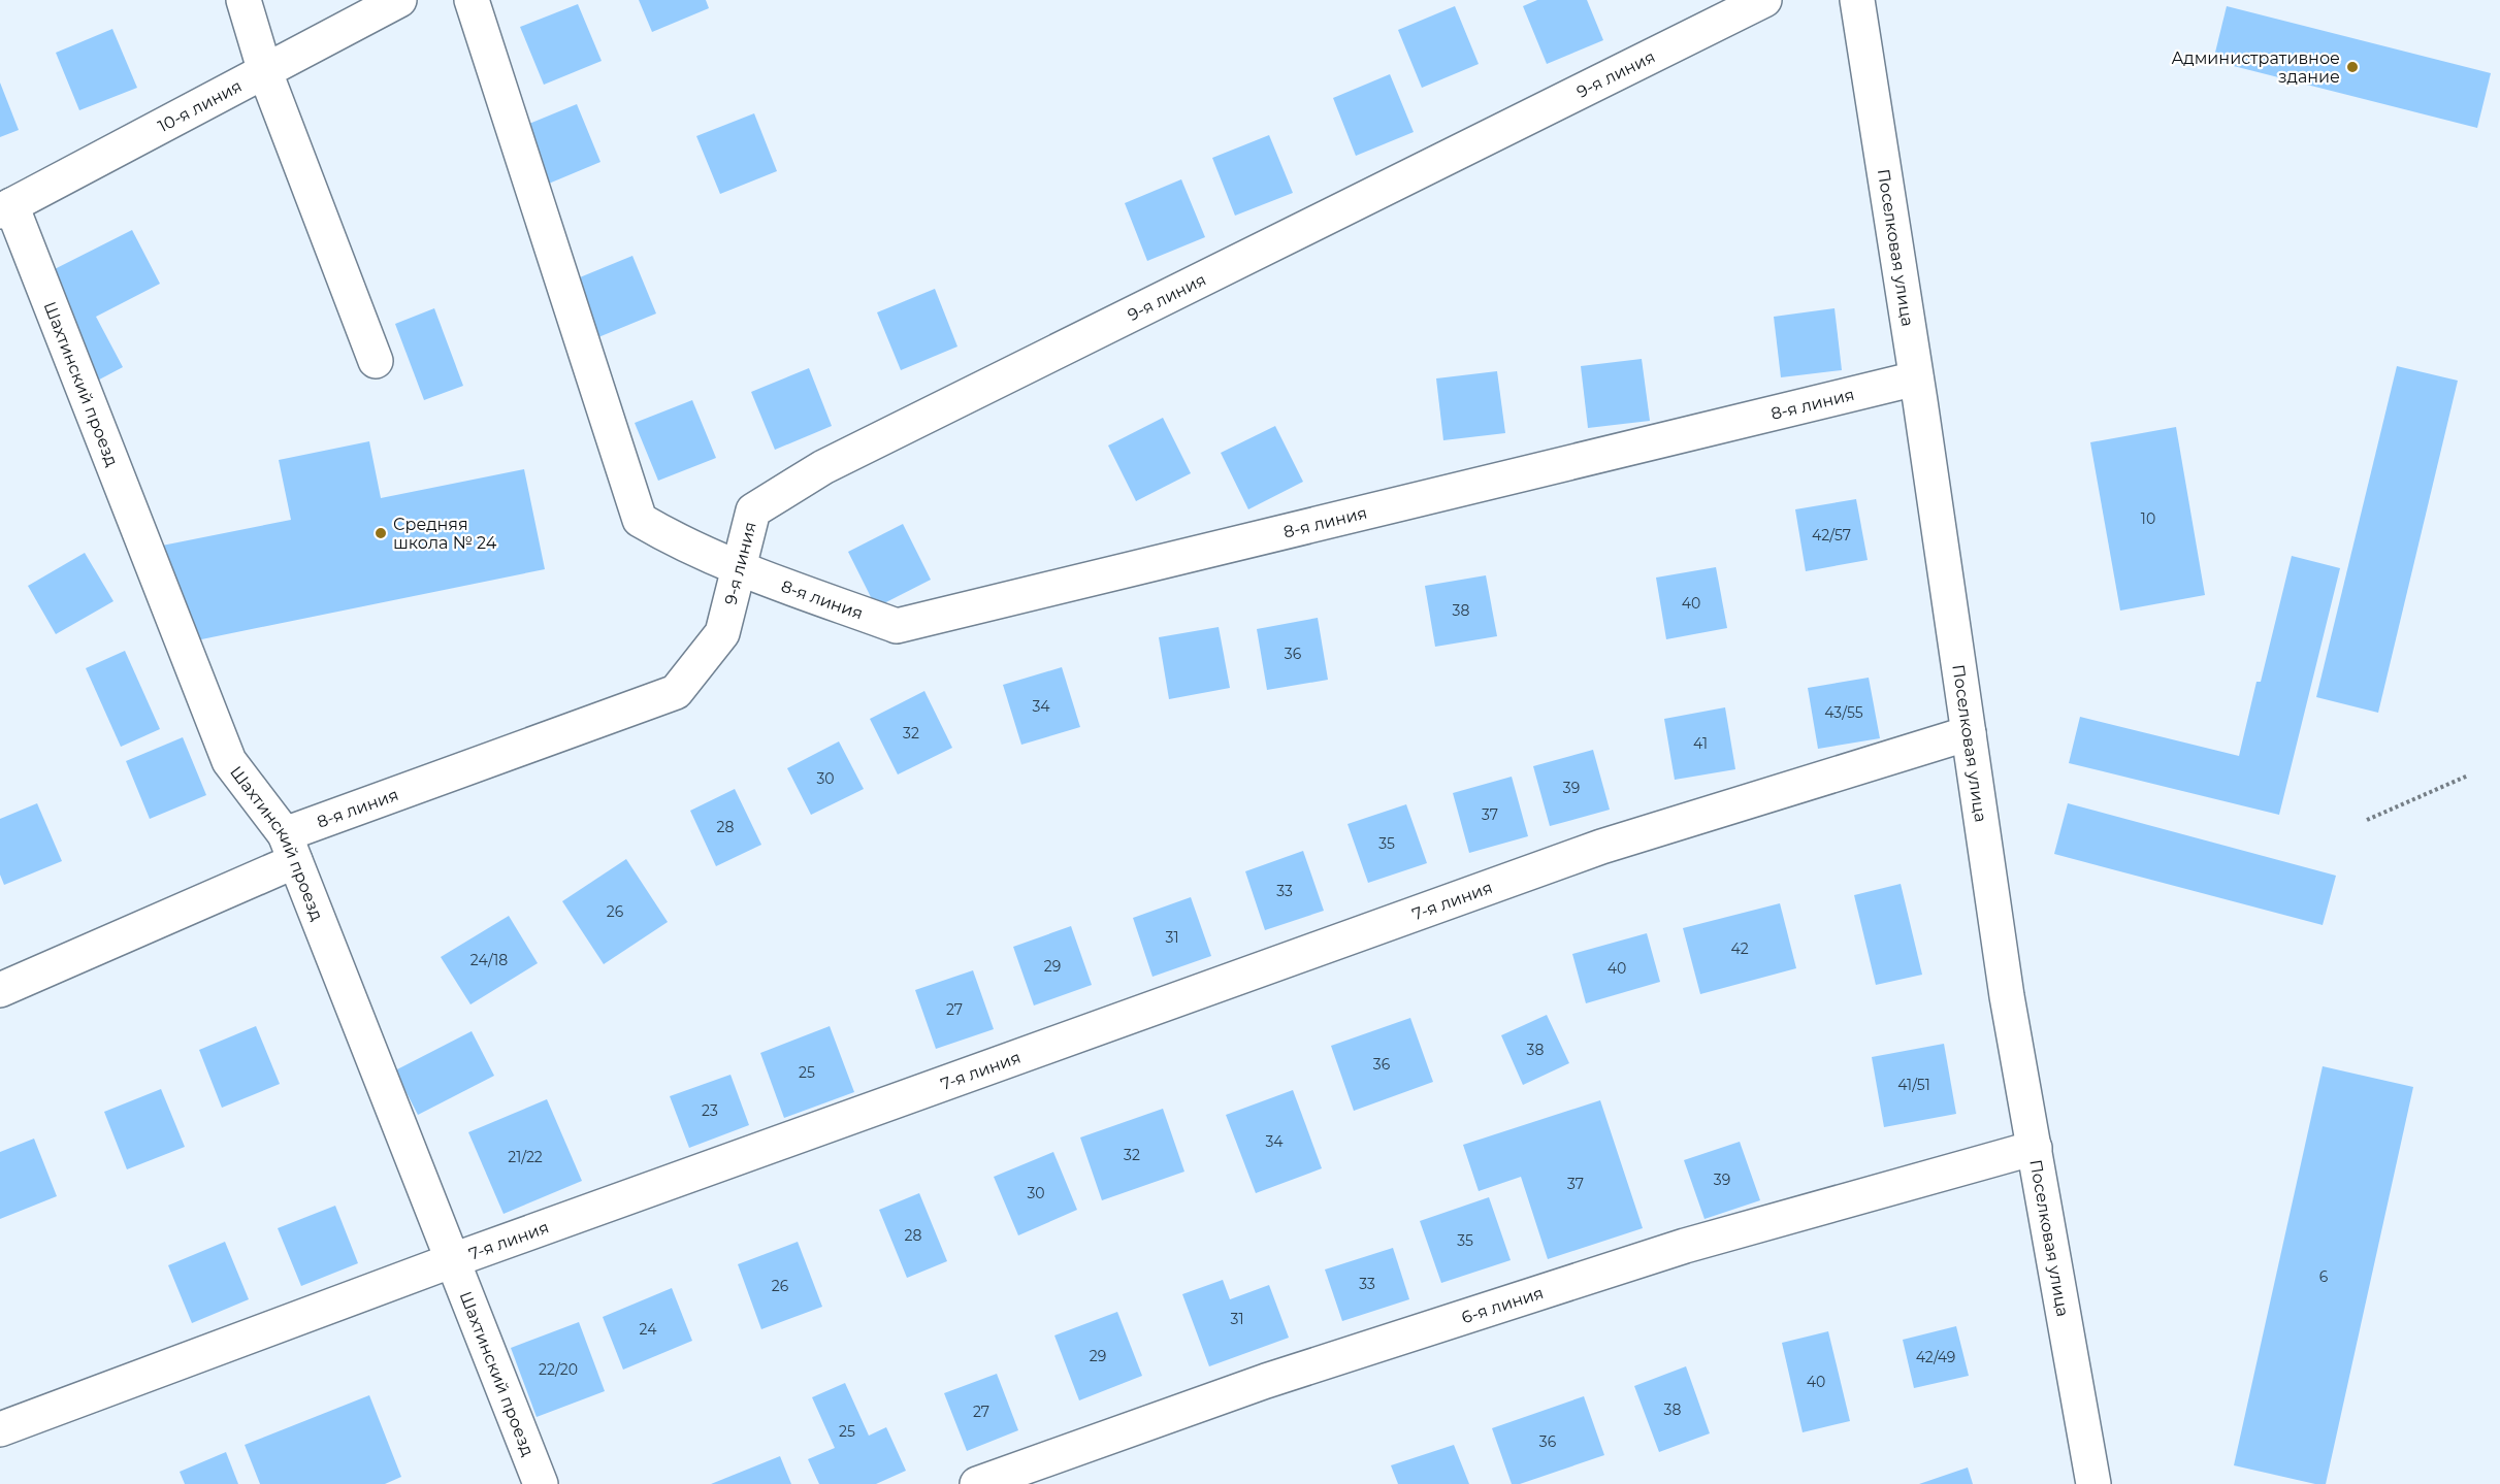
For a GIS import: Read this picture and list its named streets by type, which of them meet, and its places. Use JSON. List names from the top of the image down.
{
  "streets": {
    "street": [
      "9-я линия",
      "10-я линия",
      "Поселковая улица",
      "Шахтинский проезд",
      "8-я линия",
      "7-я линия",
      "6-я линия"
    ]
  },
  "crossings": [
    ["9-я линия", "8-я линия"],
    ["10-я линия", "Шахтинский проезд"],
    ["Поселковая улица", "8-я линия"],
    ["Поселковая улица", "7-я линия"],
    ["Поселковая улица", "6-я линия"],
    ["Шахтинский проезд", "8-я линия"],
    ["Шахтинский проезд", "7-я линия"]
  ],
  "places": ["Административное здание", "Средняя школа № 24"],
  "house_numbers": [
    "10",
    "42/57",
    "40",
    "38",
    "36",
    "34",
    "43/55",
    "32",
    "41",
    "30",
    "39",
    "37",
    "28",
    "35",
    "33",
    "26",
    "31",
    "42",
    "24/18",
    "29",
    "40",
    "27",
    "38",
    "36",
    "25",
    "41/51",
    "23",
    "34",
    "32",
    "21/22",
    "39",
    "37",
    "30",
    "28",
    "35",
    "6",
    "33",
    "26",
    "31",
    "24",
    "29",
    "42/49",
    "22/20",
    "40",
    "38",
    "27",
    "25",
    "36"
  ]
}
